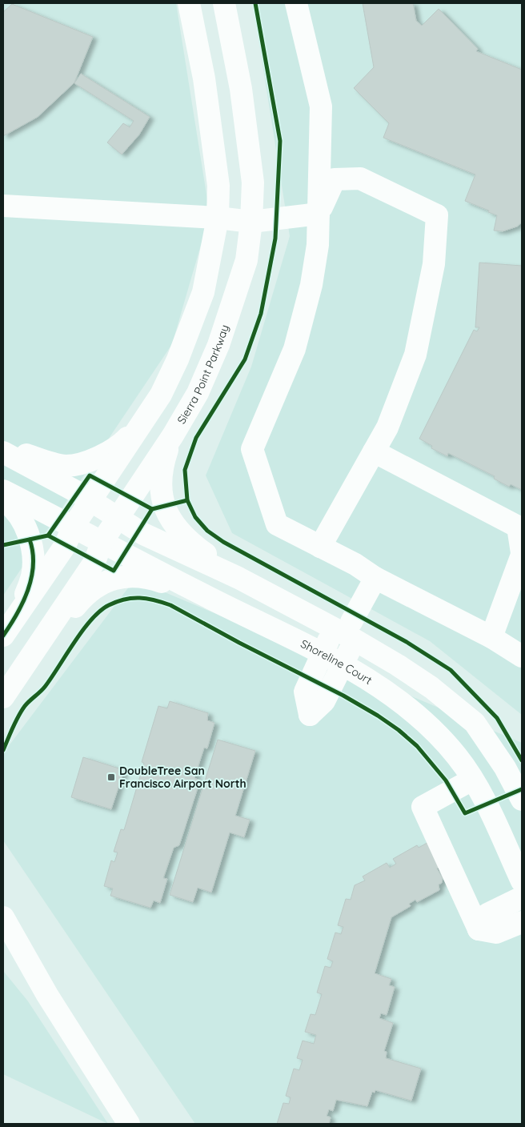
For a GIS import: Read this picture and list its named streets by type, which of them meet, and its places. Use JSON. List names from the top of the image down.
{
  "streets": {
    "main road": ["Sierra Point Parkway", "Shoreline Court"]
  },
  "crossings": [
    ["Sierra Point Parkway", "Shoreline Court"]
  ],
  "places": {
    "transit": ["DoubleTree San Francisco Airport North"]
  }
}
